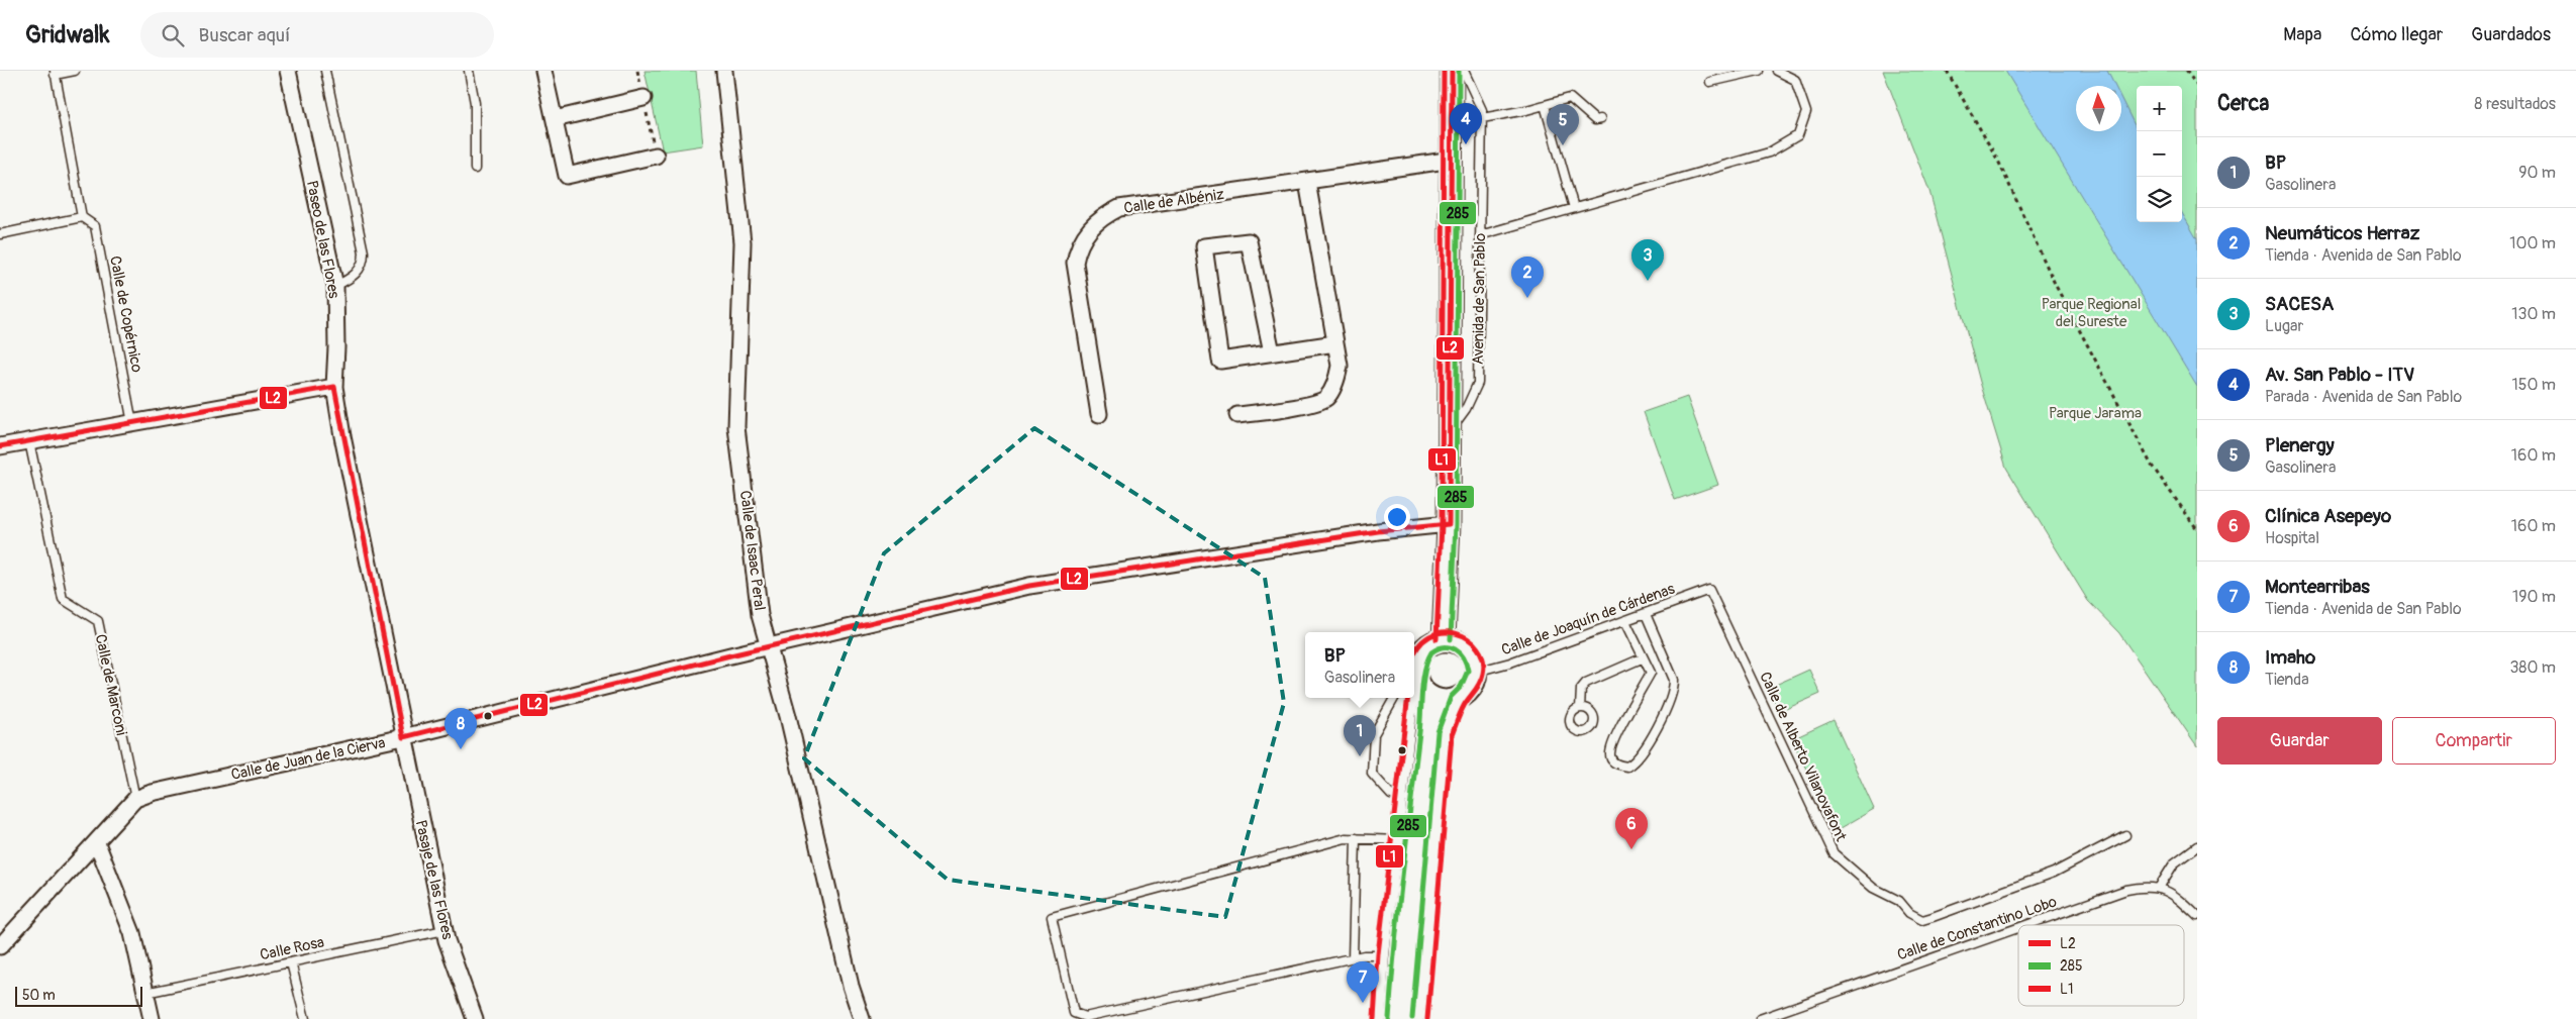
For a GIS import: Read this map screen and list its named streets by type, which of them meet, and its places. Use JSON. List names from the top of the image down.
{
  "streets": {
    "street": [
      "Calle de Albéniz",
      "Paseo de las Flores",
      "Avenida de San Pablo",
      "Calle de Isaac Peral",
      "Calle de Juan de la Cierva",
      "Pasaje de las Flores"
    ],
    "lane": [
      "Calle de Copérnico",
      "Calle de Joaquín de Cárdenas",
      "Calle de Marconi",
      "Calle de Alberto Vilanovafont",
      "Calle de Constantino Lobo",
      "Calle Rosa"
    ]
  },
  "crossings": [
    ["Calle de Albéniz", "Avenida de San Pablo"],
    ["Paseo de las Flores", "Calle de Juan de la Cierva"],
    ["Paseo de las Flores", "Pasaje de las Flores"],
    ["Avenida de San Pablo", "Calle de Joaquín de Cárdenas"],
    ["Avenida de San Pablo", "Calle de Juan de la Cierva"],
    ["Calle de Isaac Peral", "Calle de Juan de la Cierva"],
    ["Calle de Joaquín de Cárdenas", "Calle de Alberto Vilanovafont"],
    ["Calle de Marconi", "Calle de Juan de la Cierva"],
    ["Calle de Juan de la Cierva", "Pasaje de las Flores"],
    ["Pasaje de las Flores", "Calle Rosa"]
  ],
  "parks": ["Parque Regional del Sureste", "Parque Jarama"],
  "lines": ["transit line L2", "transit line 285", "transit line L1"],
  "legend": ["L2", "285", "L1"],
  "scale_bar": "50 m",
  "north": "top",
  "page": {
    "header": "Gridwalk",
    "search": "Buscar aquí",
    "nav": ["Mapa", "Cómo llegar", "Guardados"],
    "heading": ["Cerca", "8 resultados"],
    "map_buttons": ["+", "−"],
    "pins": [
      "4",
      "5",
      "3",
      "2",
      "8",
      "1",
      "6",
      "7"
    ],
    "list": [
      {
        "mark": "1",
        "name": "BP",
        "note": "Gasolinera",
        "value": "90 m"
      },
      {
        "mark": "2",
        "name": "Neumáticos Herraz",
        "note": "Tienda · Avenida de San Pablo",
        "value": "100 m"
      },
      {
        "mark": "3",
        "name": "SACESA",
        "note": "Lugar",
        "value": "130 m"
      },
      {
        "mark": "4",
        "name": "Av. San Pablo - ITV",
        "note": "Parada · Avenida de San Pablo",
        "value": "150 m"
      },
      {
        "mark": "5",
        "name": "Plenergy",
        "note": "Gasolinera",
        "value": "160 m"
      },
      {
        "mark": "6",
        "name": "Clínica Asepeyo",
        "note": "Hospital",
        "value": "160 m"
      },
      {
        "mark": "7",
        "name": "Montearribas",
        "note": "Tienda · Avenida de San Pablo",
        "value": "190 m"
      },
      {
        "mark": "8",
        "name": "Imaho",
        "note": "Tienda",
        "value": "380 m"
      }
    ],
    "popup": ["BP", "Gasolinera"],
    "buttons": ["Guardar", "Compartir"],
    "scale": "50 m"
  }
}
